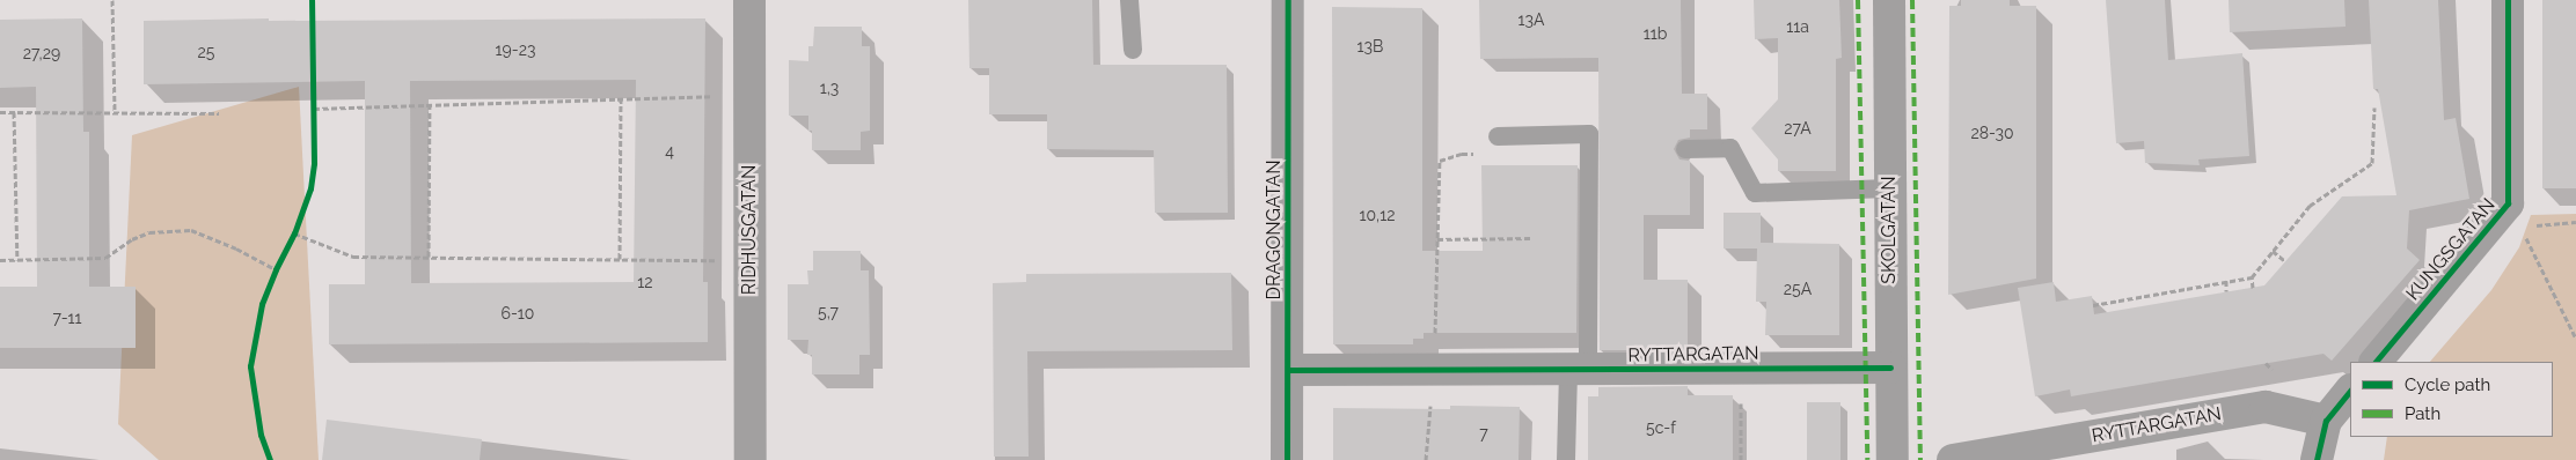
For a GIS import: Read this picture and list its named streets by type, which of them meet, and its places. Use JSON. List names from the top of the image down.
{
  "streets": {
    "street": [
      "RIDHUSGATAN",
      "DRAGONGATAN",
      "SKOLGATAN",
      "KUNGSGATAN",
      "RYTTARGATAN"
    ]
  },
  "crossings": [
    ["DRAGONGATAN", "RYTTARGATAN"],
    ["SKOLGATAN", "RYTTARGATAN"]
  ],
  "house_numbers": [
    "13A",
    "11a",
    "11b",
    "13B",
    "19-23",
    "25",
    "27,29",
    "1,3",
    "27A",
    "28-30",
    "4",
    "10,12",
    "12",
    "25A",
    "5,7",
    "6-10",
    "7-11",
    "5c-f",
    "7"
  ],
  "legend": ["Cycle path", "Path"]
}
